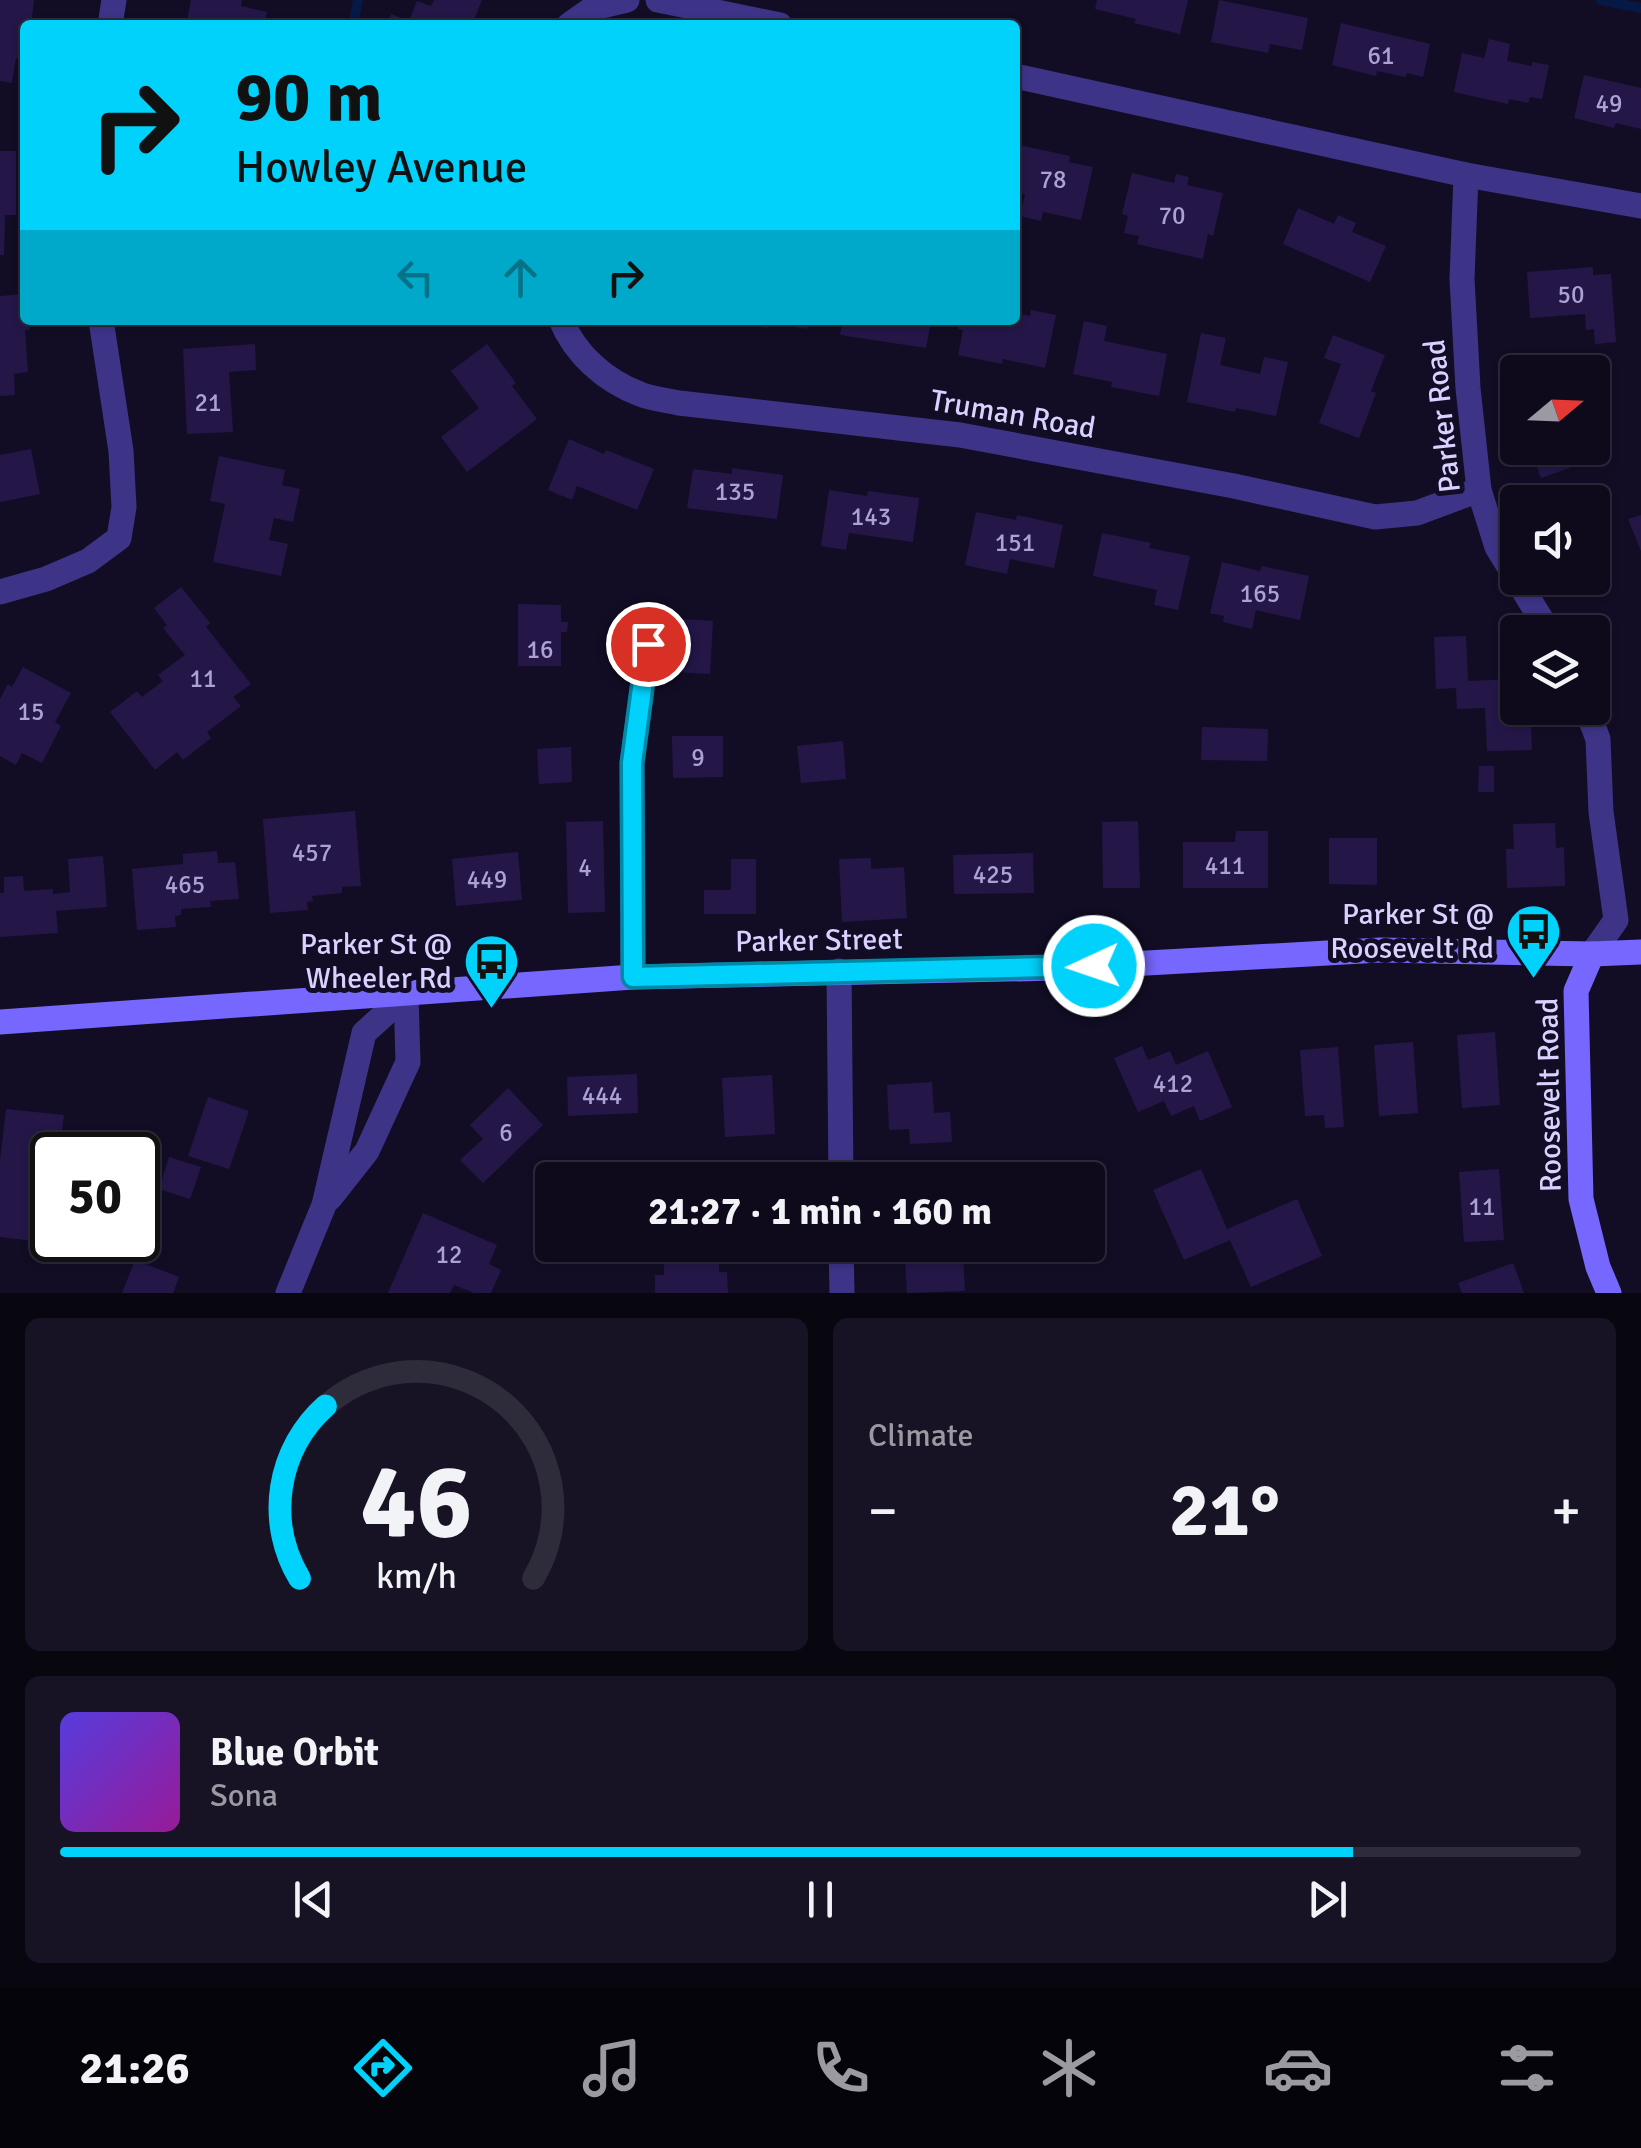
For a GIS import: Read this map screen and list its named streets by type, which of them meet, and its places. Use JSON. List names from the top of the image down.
{
  "streets": {
    "main road": ["Parker Street", "Roosevelt Road"],
    "street": ["Truman Road", "Parker Road"]
  },
  "crossings": [
    ["Truman Road", "Parker Road"],
    ["Parker Street", "Roosevelt Road"]
  ],
  "places": {
    "bus stop": ["Parker St @ Roosevelt Rd", "Parker St @ Wheeler Rd"]
  },
  "house_numbers": [
    "61",
    "49",
    "78",
    "70",
    "50",
    "21",
    "135",
    "143",
    "151",
    "165",
    "16",
    "11",
    "15",
    "9",
    "457",
    "411",
    "4",
    "425",
    "449",
    "465",
    "412",
    "444",
    "6",
    "11",
    "12"
  ],
  "north": "right",
  "page": {
    "turn": ["90 m", "Howley Avenue"],
    "limit": "50",
    "trip": "21:27 · 1 min · 160 m",
    "tile": "Climate",
    "heat": ["−", "21°", "+"],
    "song": ["Blue Orbit", "Sona"],
    "tabs": "21:26",
    "gauge": ["46", "km/h"]
  }
}
